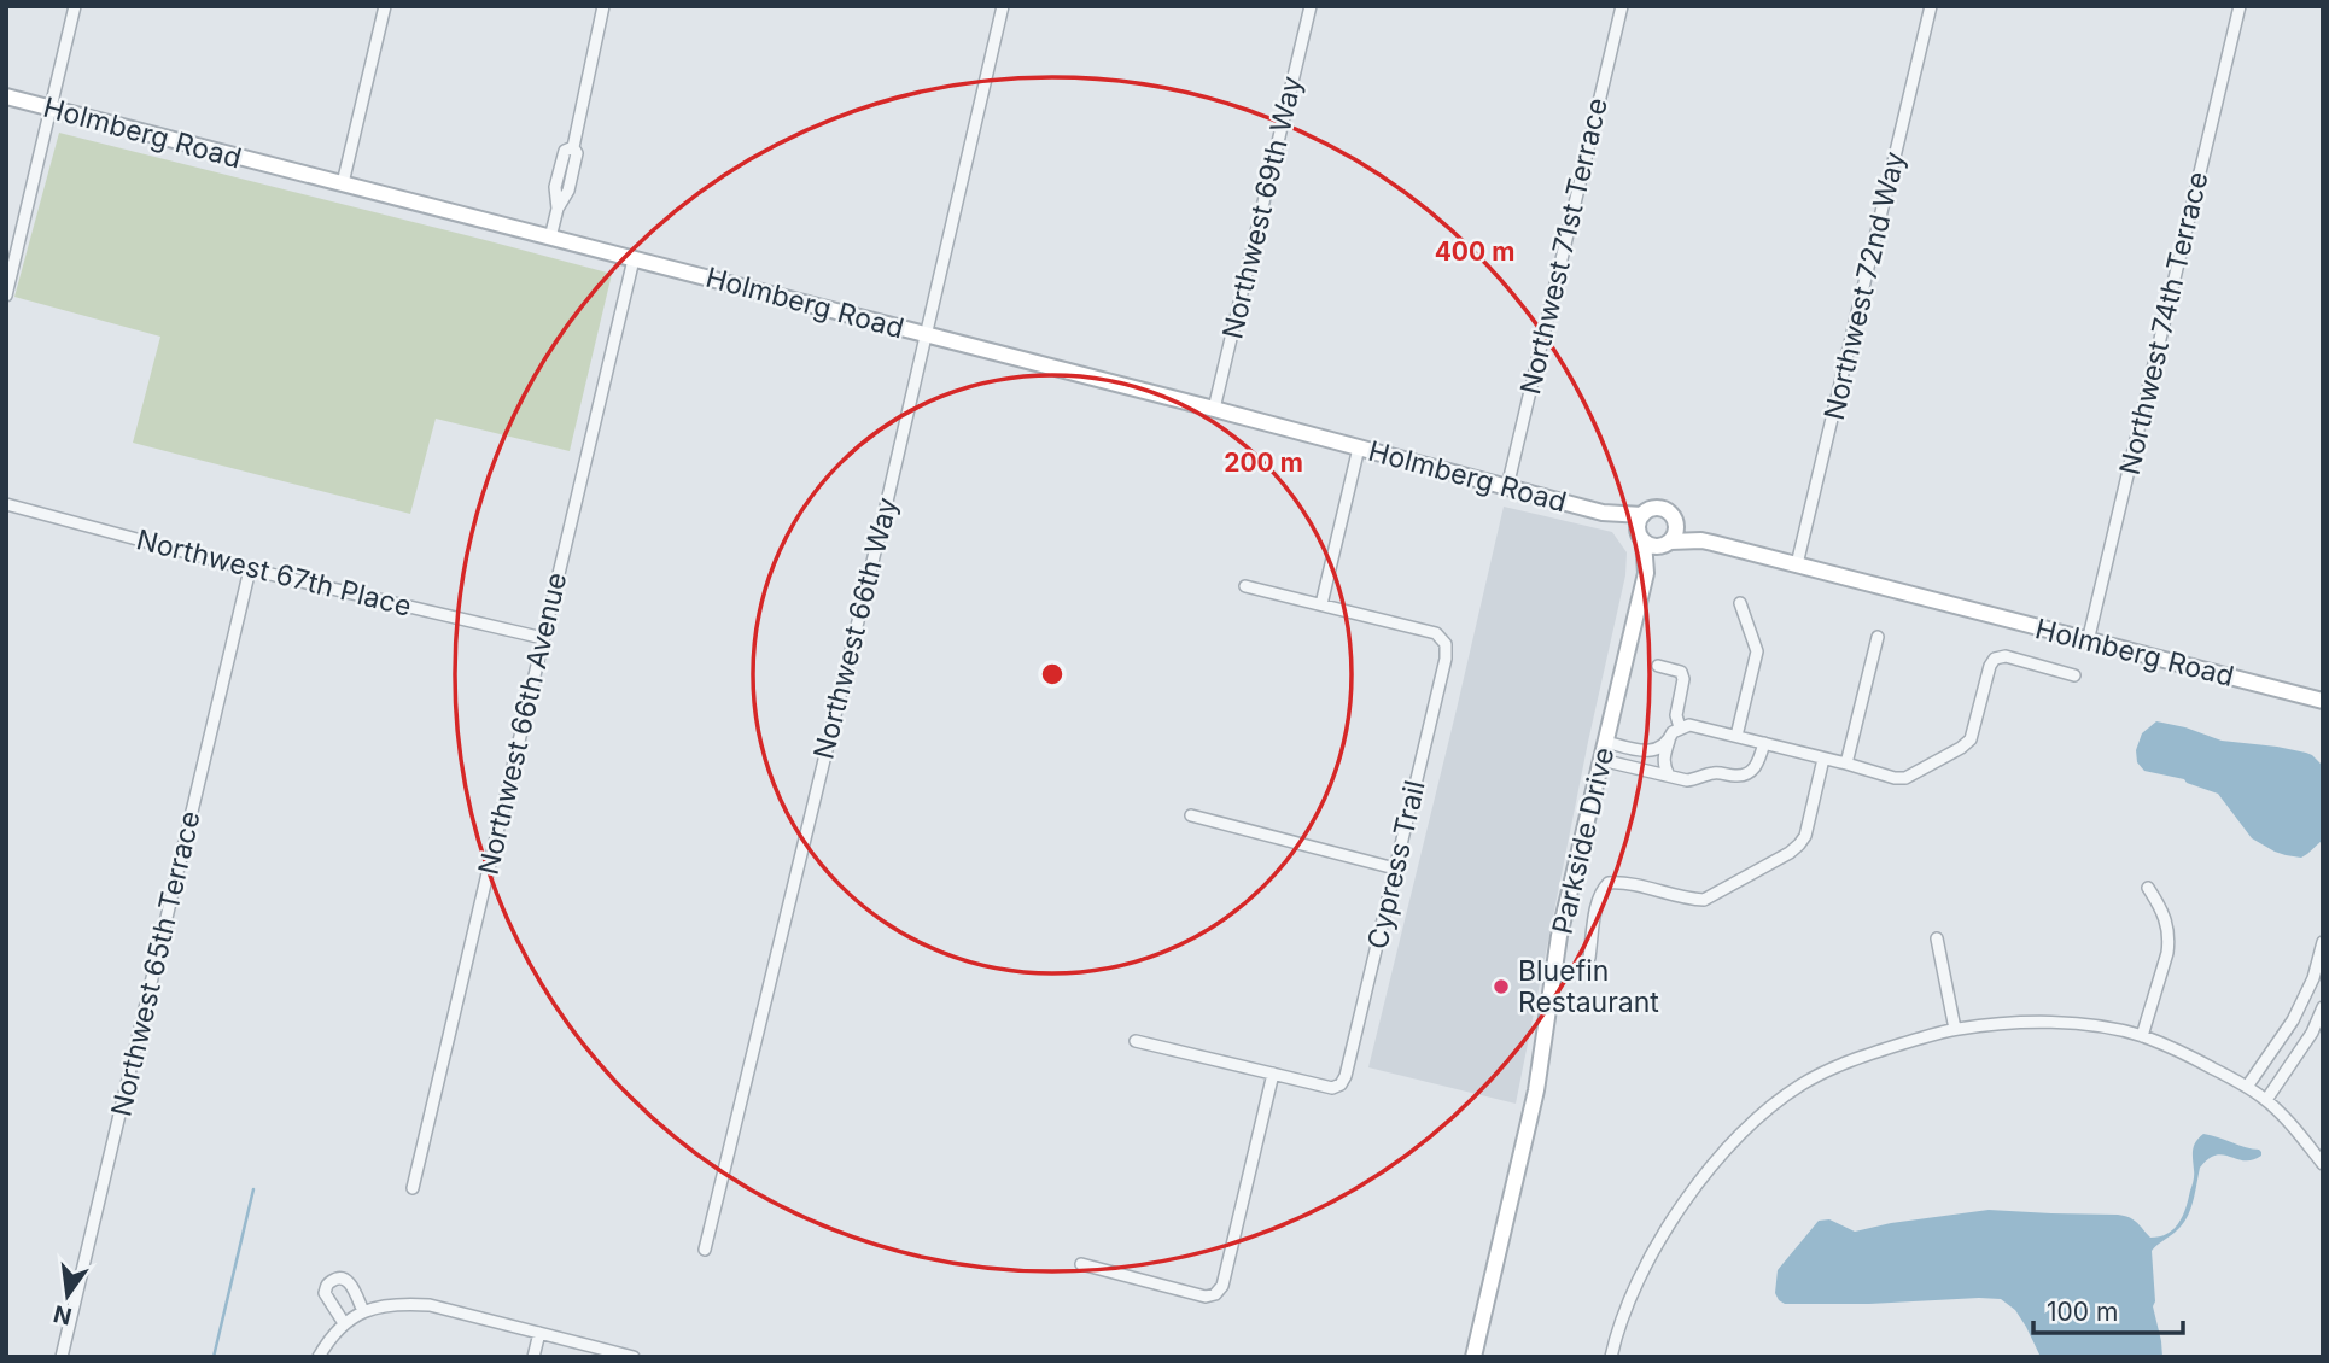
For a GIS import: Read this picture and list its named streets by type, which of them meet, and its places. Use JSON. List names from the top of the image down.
{
  "streets": {
    "street": [
      "Holmberg Road",
      "Northwest 69th Way",
      "Northwest 71st Terrace",
      "Northwest 72nd Way",
      "Northwest 74th Terrace",
      "Northwest 67th Place",
      "Northwest 66th Way",
      "Northwest 66th Avenue",
      "Parkside Drive",
      "Cypress Trail",
      "Northwest 65th Terrace"
    ]
  },
  "crossings": [
    ["Holmberg Road", "Northwest 69th Way"],
    ["Holmberg Road", "Northwest 71st Terrace"],
    ["Holmberg Road", "Northwest 72nd Way"],
    ["Holmberg Road", "Northwest 74th Terrace"],
    ["Holmberg Road", "Northwest 66th Way"],
    ["Holmberg Road", "Northwest 66th Avenue"],
    ["Holmberg Road", "Parkside Drive"],
    ["Northwest 67th Place", "Northwest 66th Avenue"],
    ["Northwest 67th Place", "Northwest 65th Terrace"]
  ],
  "places": ["Bluefin Restaurant"],
  "scale_bar": "100 m",
  "north": "bottom",
  "rings": ["400 m", "200 m"]
}
